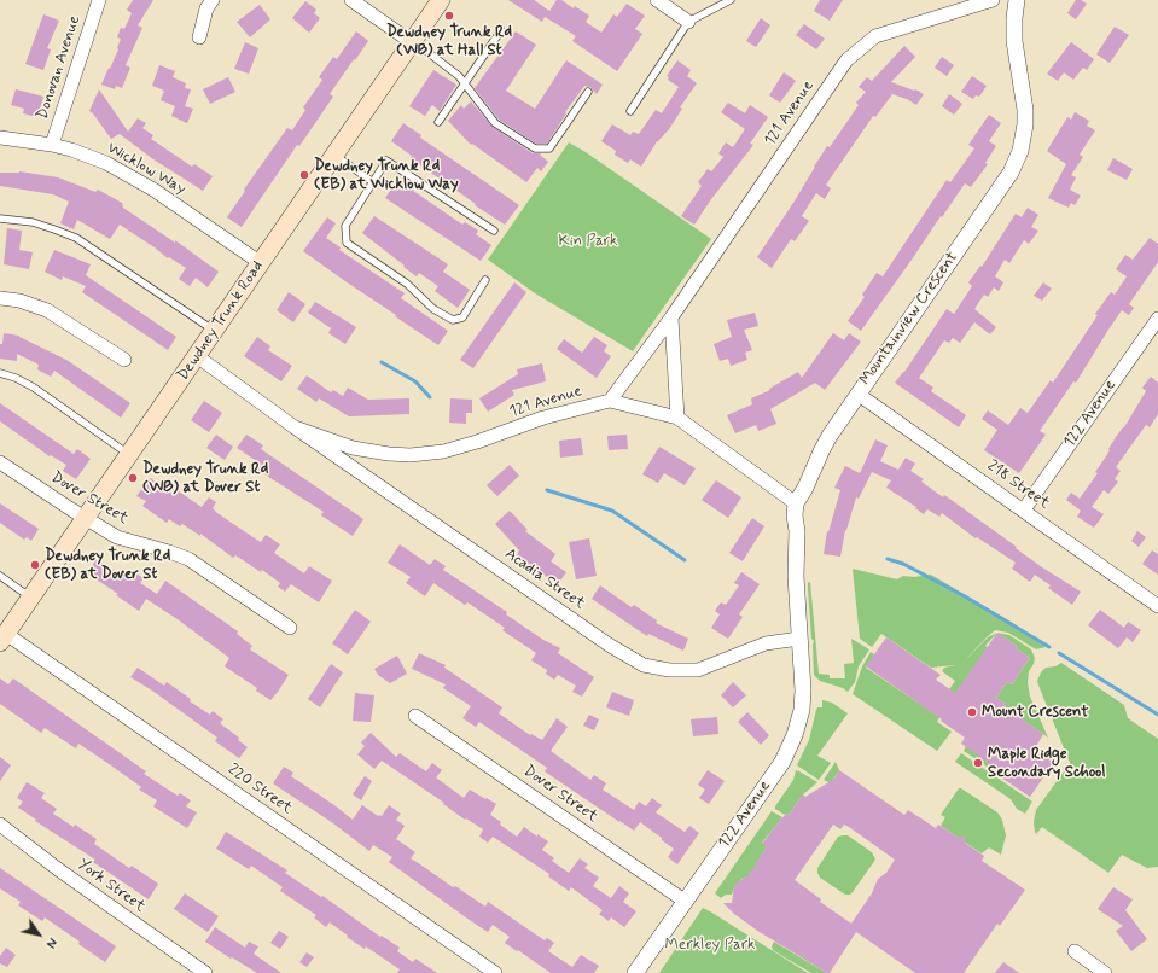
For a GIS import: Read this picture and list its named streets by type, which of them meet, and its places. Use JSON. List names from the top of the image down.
{
  "streets": {
    "main road": ["Dewdney Trunk Road"],
    "street": [
      "Donovan Avenue",
      "121 Avenue",
      "Wicklow Way",
      "Mountainview Crescent",
      "122 Avenue",
      "218 Street",
      "Dover Street",
      "Acadia Street",
      "220 Street",
      "York Street"
    ]
  },
  "crossings": [
    ["Donovan Avenue", "Wicklow Way"],
    ["121 Avenue", "Acadia Street"],
    ["Wicklow Way", "Dewdney Trunk Road"],
    ["Mountainview Crescent", "218 Street"],
    ["Dewdney Trunk Road", "Dover Street"],
    ["Dewdney Trunk Road", "Acadia Street"],
    ["Dewdney Trunk Road", "220 Street"],
    ["122 Avenue", "218 Street"],
    ["122 Avenue", "Dover Street"],
    ["122 Avenue", "Acadia Street"]
  ],
  "parks": ["Kin Park", "Merkley Park"],
  "places": [
    "Dewdney Trunk Rd (WB) at Hall St",
    "Dewdney Trunk Rd (EB) at Wicklow Way",
    "Dewdney Trunk Rd (WB) at Dover St",
    "Dewdney Trunk Rd (EB) at Dover St",
    "Mount Crescent",
    "Maple Ridge Secondary School"
  ],
  "north": "bottom right"
}
